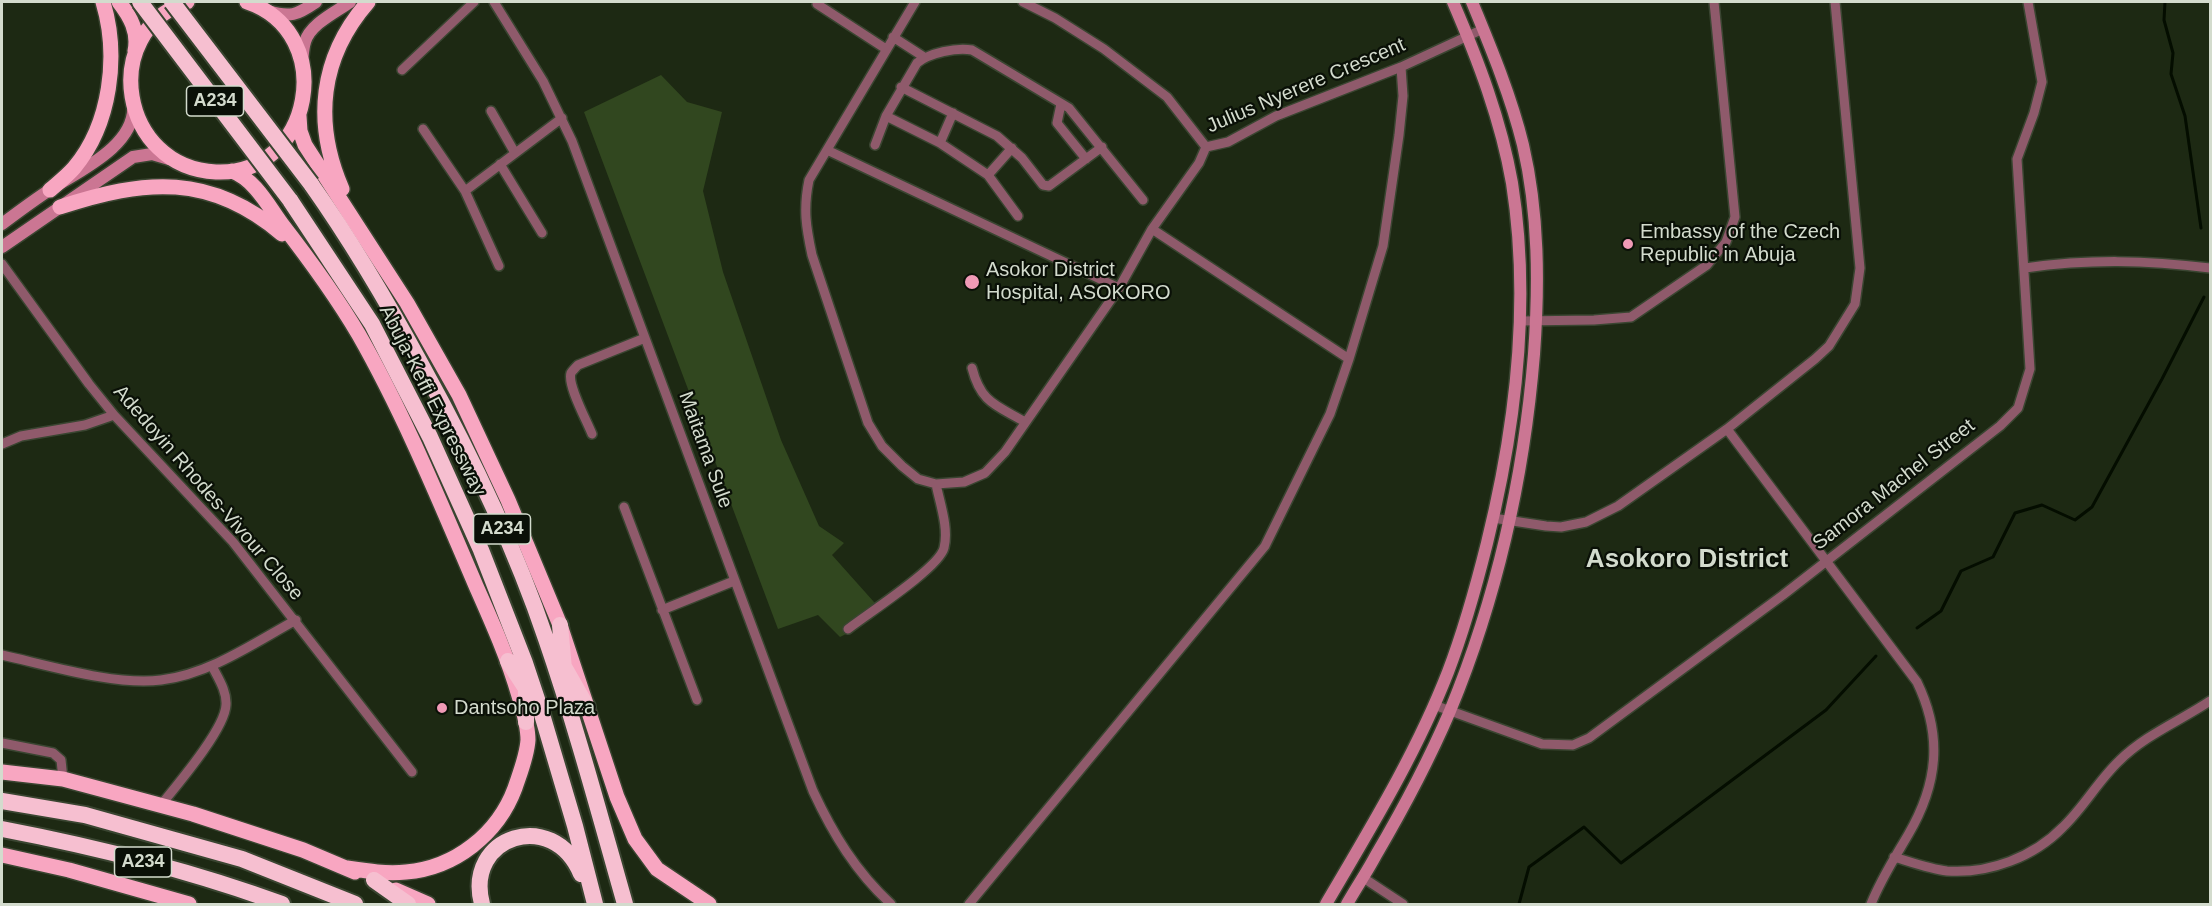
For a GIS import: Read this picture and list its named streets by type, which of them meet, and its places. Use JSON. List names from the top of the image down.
{
  "streets": {
    "highway": ["A234", "Abuja-Keffi Expressway"],
    "street": [
      "Julius Nyerere Crescent",
      "Maitama Sule",
      "Samora Machel Street",
      "Adedoyin Rhodes-Vivour Close"
    ]
  },
  "districts": ["Asokoro District"],
  "places": ["Embassy of the Czech Republic in Abuja", "Asokor District Hospital, ASOKORO", "Dantsoho Plaza"]
}
